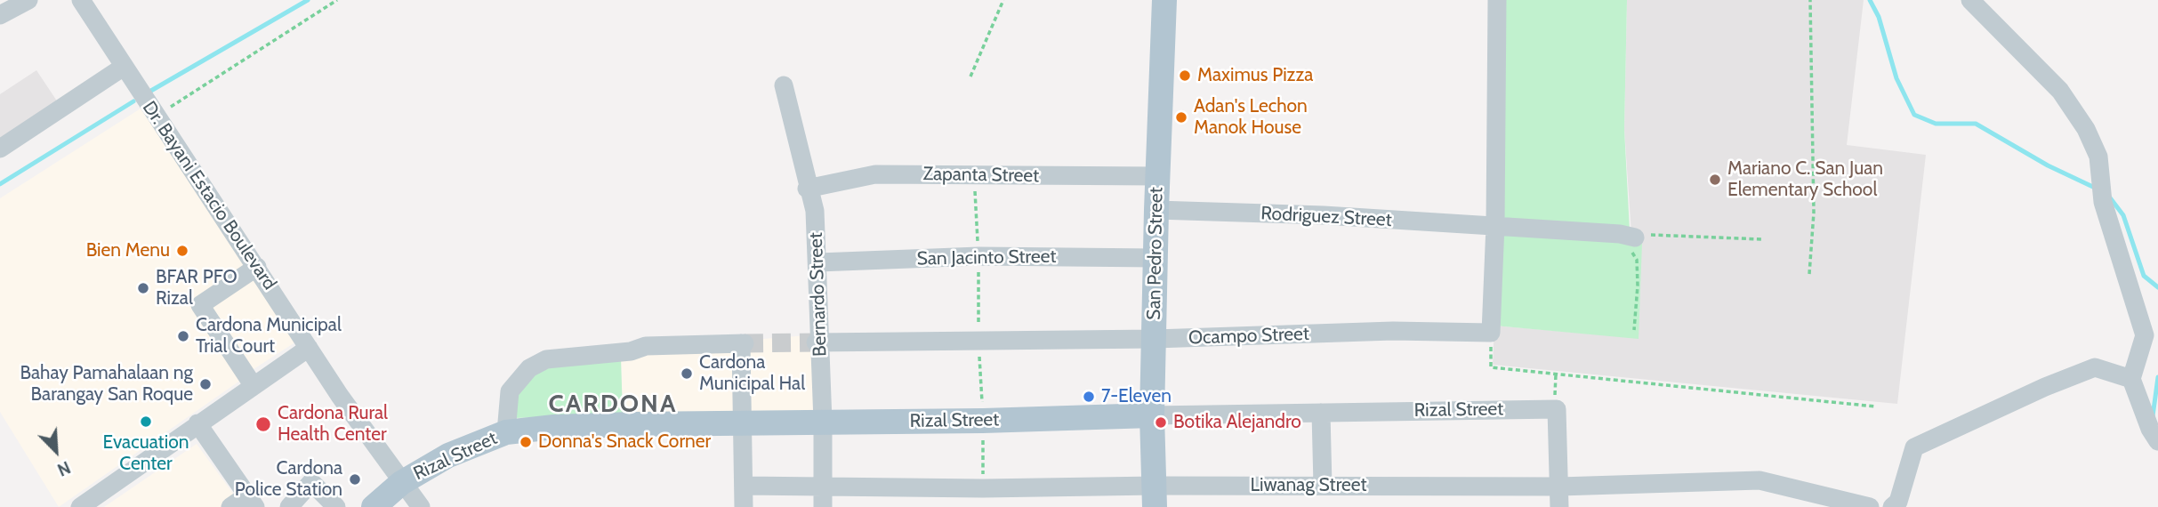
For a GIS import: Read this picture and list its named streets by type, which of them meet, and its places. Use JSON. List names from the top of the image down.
{
  "streets": {
    "main road": ["San Pedro Street", "Rizal Street"],
    "street": [
      "Zapanta Street",
      "Dr. Bayani Estacio Boulevard",
      "Rodriguez Street",
      "San Jacinto Street",
      "Bernardo Street",
      "Ocampo Street",
      "Liwanag Street"
    ]
  },
  "crossings": [
    ["Zapanta Street", "San Pedro Street"],
    ["Zapanta Street", "Bernardo Street"],
    ["Dr. Bayani Estacio Boulevard", "Rizal Street"],
    ["Rodriguez Street", "San Pedro Street"],
    ["Rodriguez Street", "Ocampo Street"],
    ["San Pedro Street", "San Jacinto Street"],
    ["San Pedro Street", "Ocampo Street"],
    ["San Pedro Street", "Rizal Street"],
    ["San Pedro Street", "Liwanag Street"],
    ["San Jacinto Street", "Bernardo Street"],
    ["Bernardo Street", "Ocampo Street"],
    ["Bernardo Street", "Rizal Street"],
    ["Bernardo Street", "Liwanag Street"],
    ["Rizal Street", "Liwanag Street"]
  ],
  "districts": ["CARDONA"],
  "places": [
    "Maximus Pizza",
    "Adan's Lechon Manok House",
    "Mariano C. San Juan Elementary School",
    "Bien Menu",
    "BFAR PFO Rizal",
    "Cardona Municipal Trial Court",
    "Cardona Municipal Hal",
    "Bahay Pamahalaan ng Barangay San Roque",
    "7-Eleven",
    "Evacuation Center",
    "Botika Alejandro",
    "Cardona Rural Health Center",
    "Donna's Snack Corner",
    "Cardona Police Station"
  ],
  "north": "bottom right"
}
